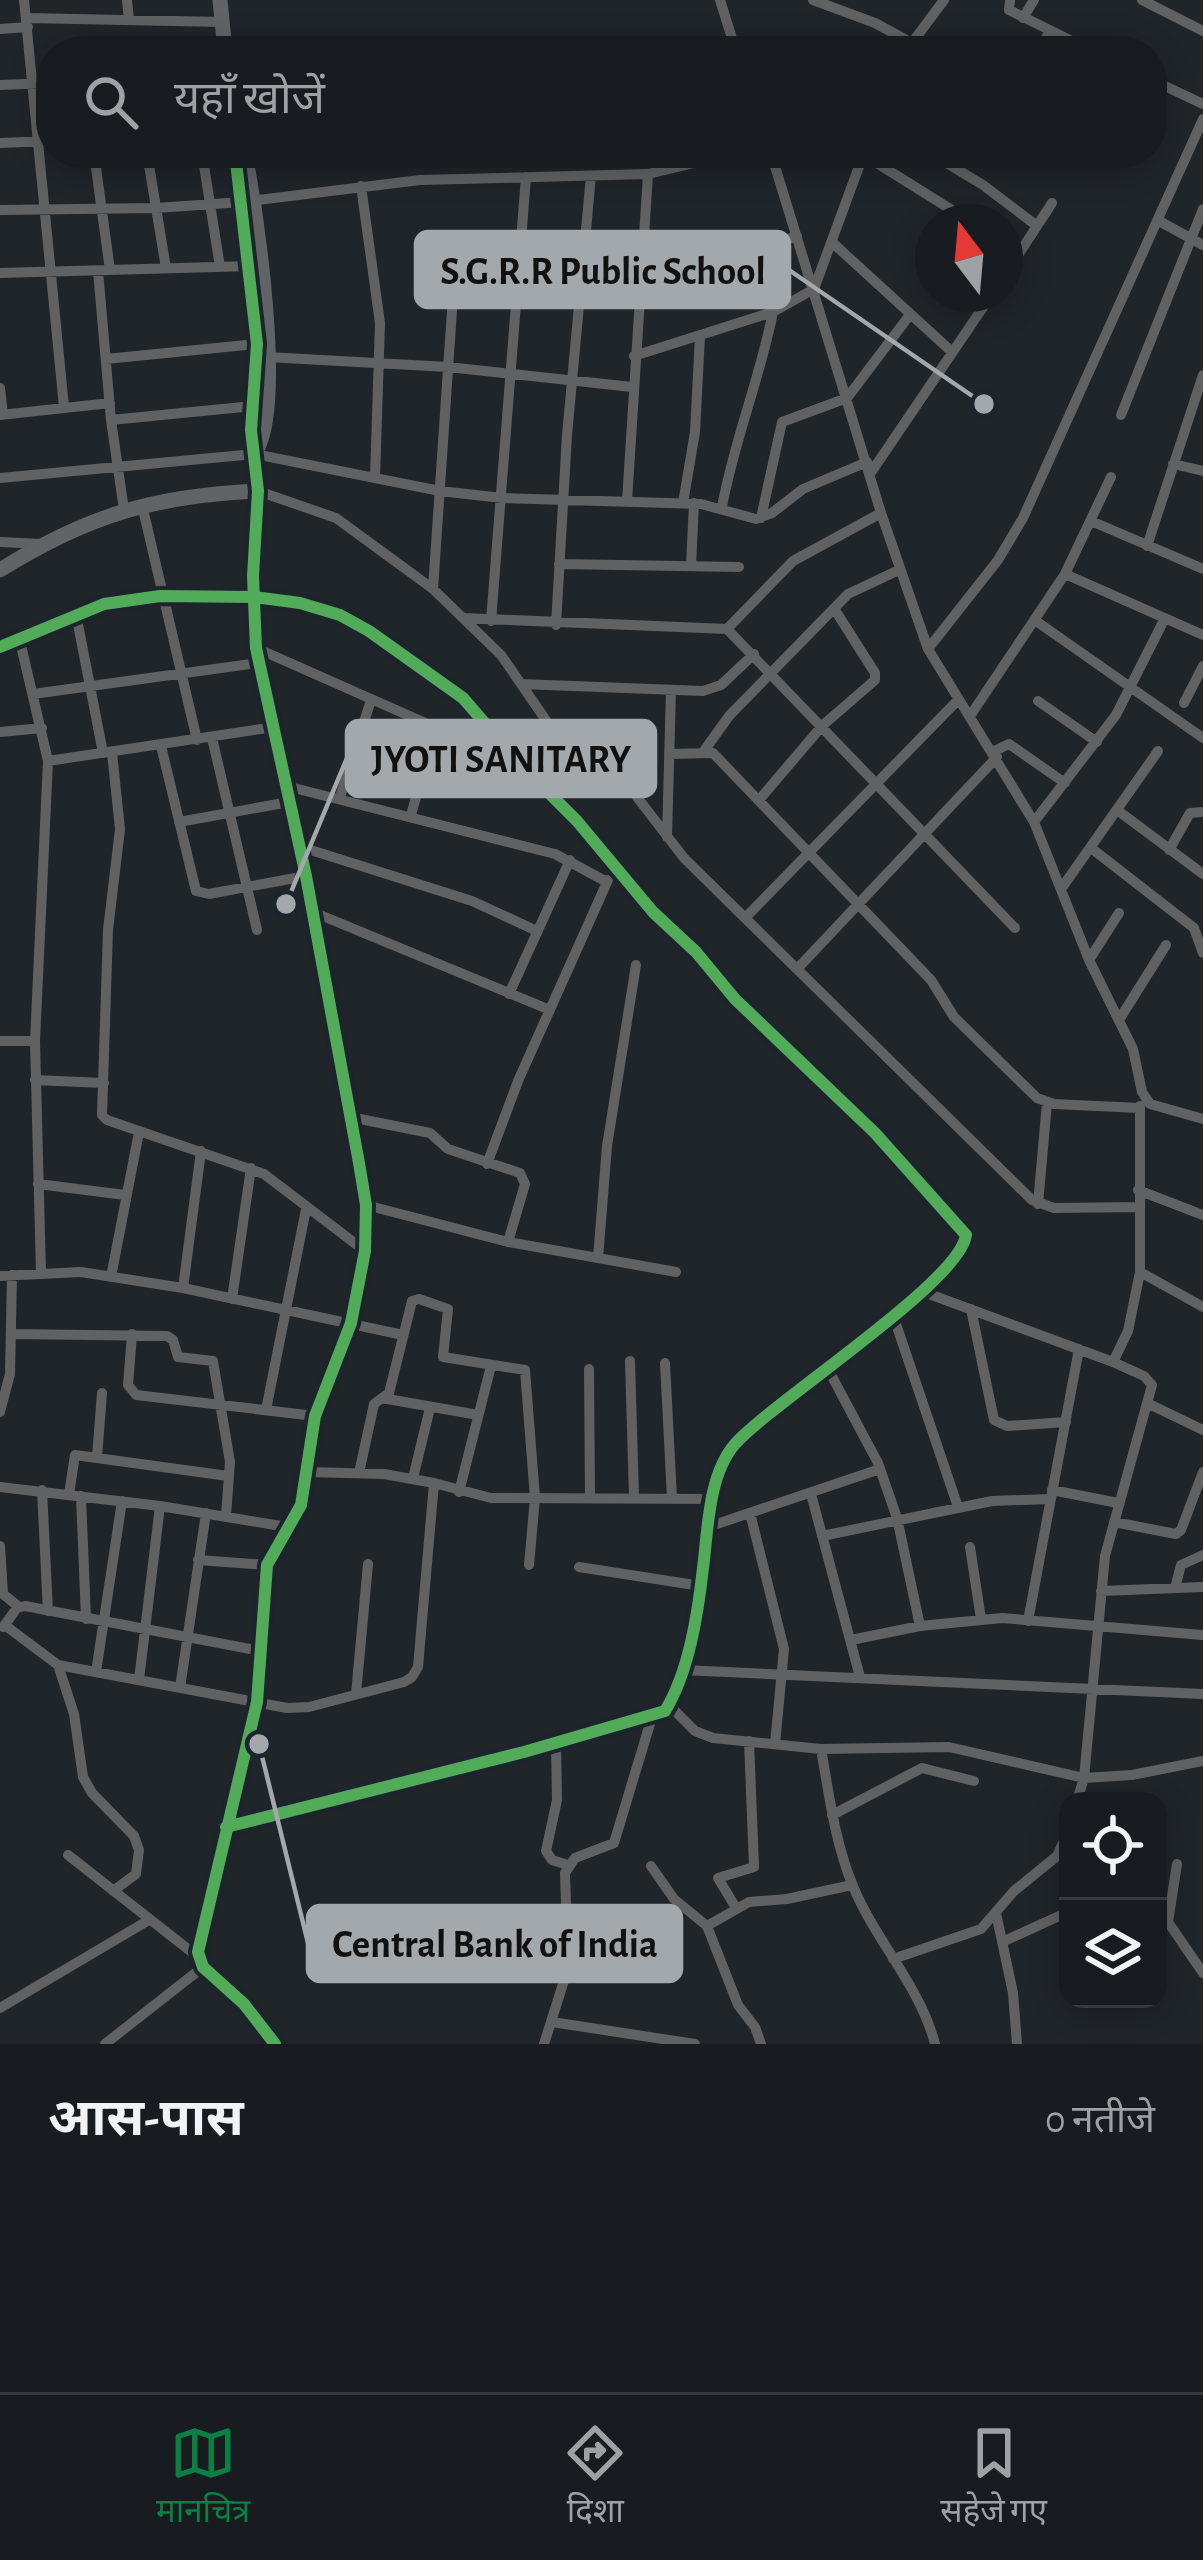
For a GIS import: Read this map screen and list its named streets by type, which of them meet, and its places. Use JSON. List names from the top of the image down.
{
  "places": ["S.G.R.R Public School", "JYOTI SANITARY", "Central Bank of India"],
  "north": "top",
  "page": {
    "search": "यहाँ खोजें",
    "heading": ["आस-पास", "0 नतीजे"],
    "nav": ["मानचित्र", "दिशा", "सहेजे गए"]
  }
}
